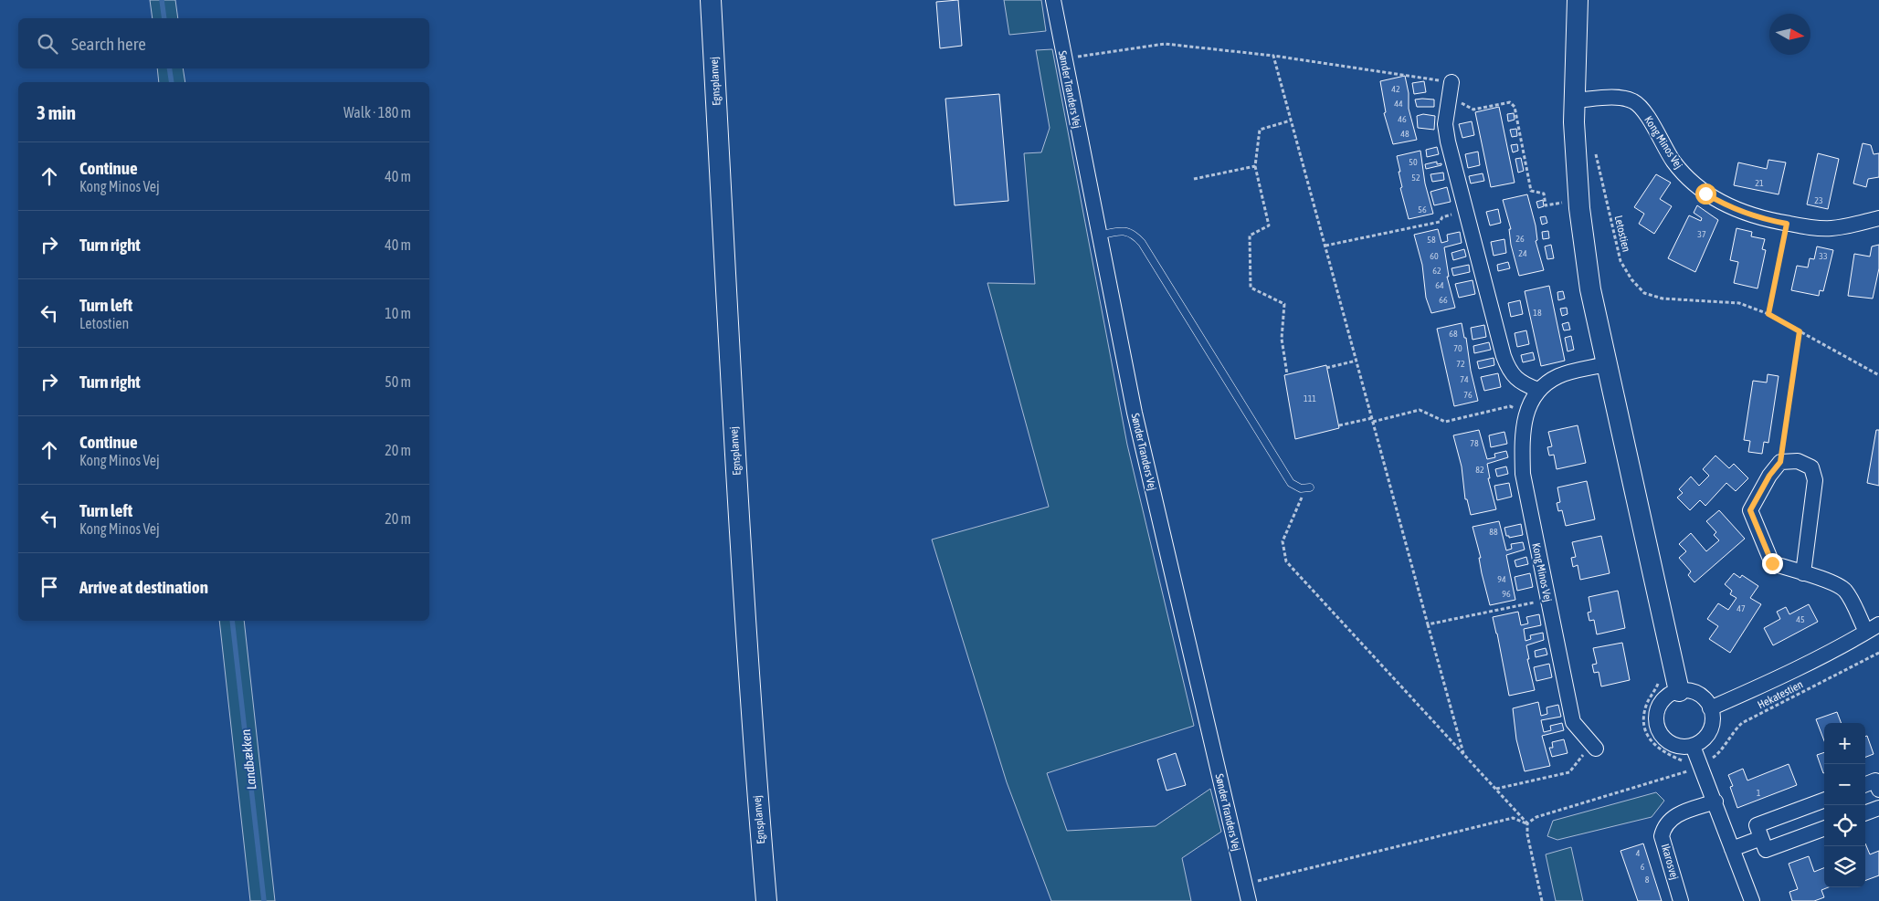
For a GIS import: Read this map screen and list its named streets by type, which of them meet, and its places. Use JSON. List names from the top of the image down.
{
  "streets": {
    "main road": ["Egnsplanvej"],
    "street": ["Sønder Tranders Vej", "Kong Minos Vej", "Ikarosvej"],
    "path": ["Letostien", "Hekatestien"]
  },
  "water": ["Landbækken"],
  "house_numbers": [
    "42",
    "44",
    "46",
    "48",
    "50",
    "52",
    "21",
    "23",
    "56",
    "37",
    "26",
    "58",
    "24",
    "60",
    "33",
    "62",
    "64",
    "66",
    "18",
    "68",
    "70",
    "72",
    "74",
    "76",
    "111",
    "78",
    "82",
    "88",
    "94",
    "96",
    "47",
    "45",
    "1",
    "4",
    "6",
    "8"
  ],
  "north": "right",
  "page": {
    "search": "Search here",
    "heading": ["3 min", "Walk · 180 m"],
    "list": [
      ["Continue", "Kong Minos Vej", "40 m"],
      ["Turn right", "40 m"],
      ["Turn left", "Letostien", "10 m"],
      ["Turn right", "50 m"],
      ["Continue", "Kong Minos Vej", "20 m"],
      ["Turn left", "Kong Minos Vej", "20 m"],
      "Arrive at destination"
    ],
    "map_buttons": ["+", "−"]
  }
}
